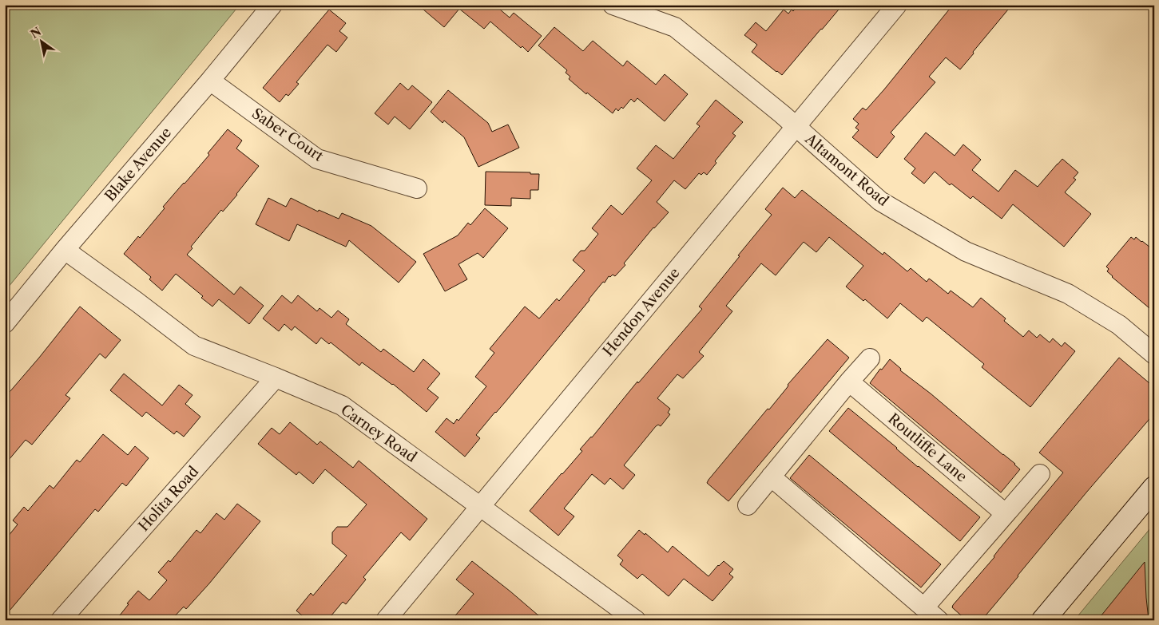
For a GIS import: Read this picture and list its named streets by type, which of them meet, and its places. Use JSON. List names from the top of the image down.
{
  "streets": {
    "street": [
      "Saber Court",
      "Blake Avenue",
      "Altamont Road",
      "Hendon Avenue",
      "Carney Road",
      "Routliffe Lane",
      "Holita Road"
    ]
  },
  "crossings": [
    ["Saber Court", "Blake Avenue"],
    ["Blake Avenue", "Carney Road"],
    ["Altamont Road", "Hendon Avenue"],
    ["Hendon Avenue", "Carney Road"],
    ["Carney Road", "Holita Road"]
  ],
  "north": "top left"
}
